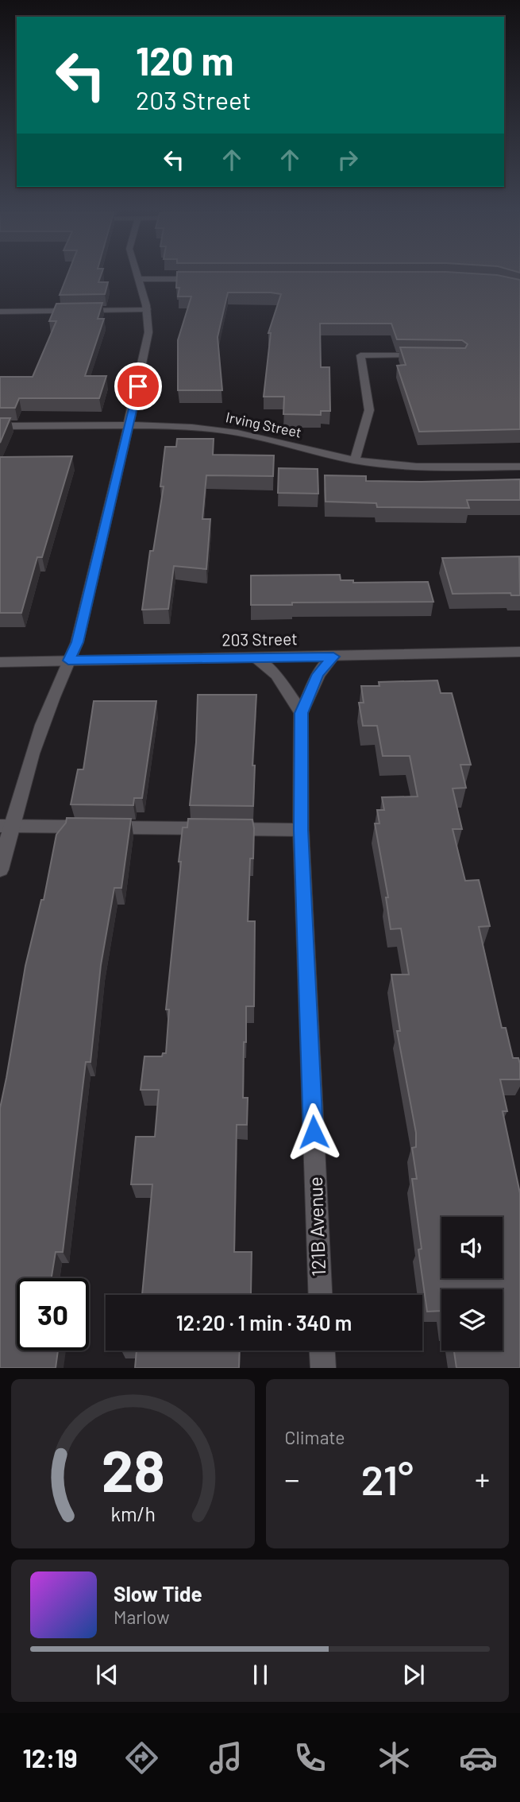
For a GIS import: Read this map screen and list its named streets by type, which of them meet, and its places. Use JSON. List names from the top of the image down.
{
  "streets": {
    "street": ["Irving Street", "203 Street", "121B Avenue"]
  },
  "crossings": [
    ["203 Street", "121B Avenue"]
  ],
  "page": {
    "turn": ["120 m", "203 Street"],
    "limit": "30",
    "trip": "12:20 · 1 min · 340 m",
    "tile": "Climate",
    "heat": ["−", "21°", "+"],
    "song": ["Slow Tide", "Marlow"],
    "tabs": "12:19",
    "gauge": ["28", "km/h"]
  }
}
